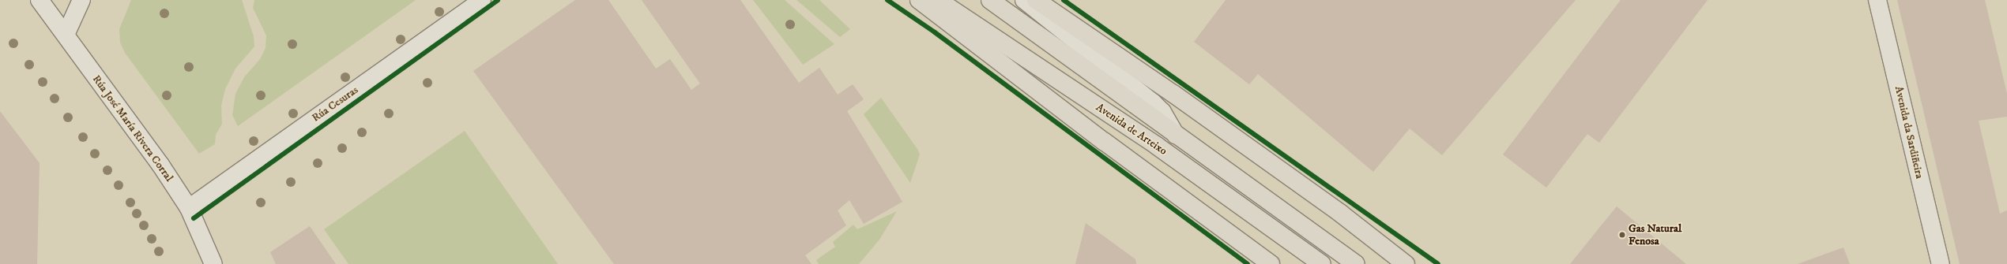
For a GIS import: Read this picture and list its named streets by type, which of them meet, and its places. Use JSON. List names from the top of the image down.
{
  "streets": {
    "main road": ["Avenida de Arteixo"],
    "street": ["Rúa Cesuras", "Rúa José María Rivera Corral", "Avenida da Sardiñeira"]
  },
  "crossings": [
    ["Rúa Cesuras", "Rúa José María Rivera Corral"]
  ],
  "places": ["Gas Natural Fenosa"]
}
